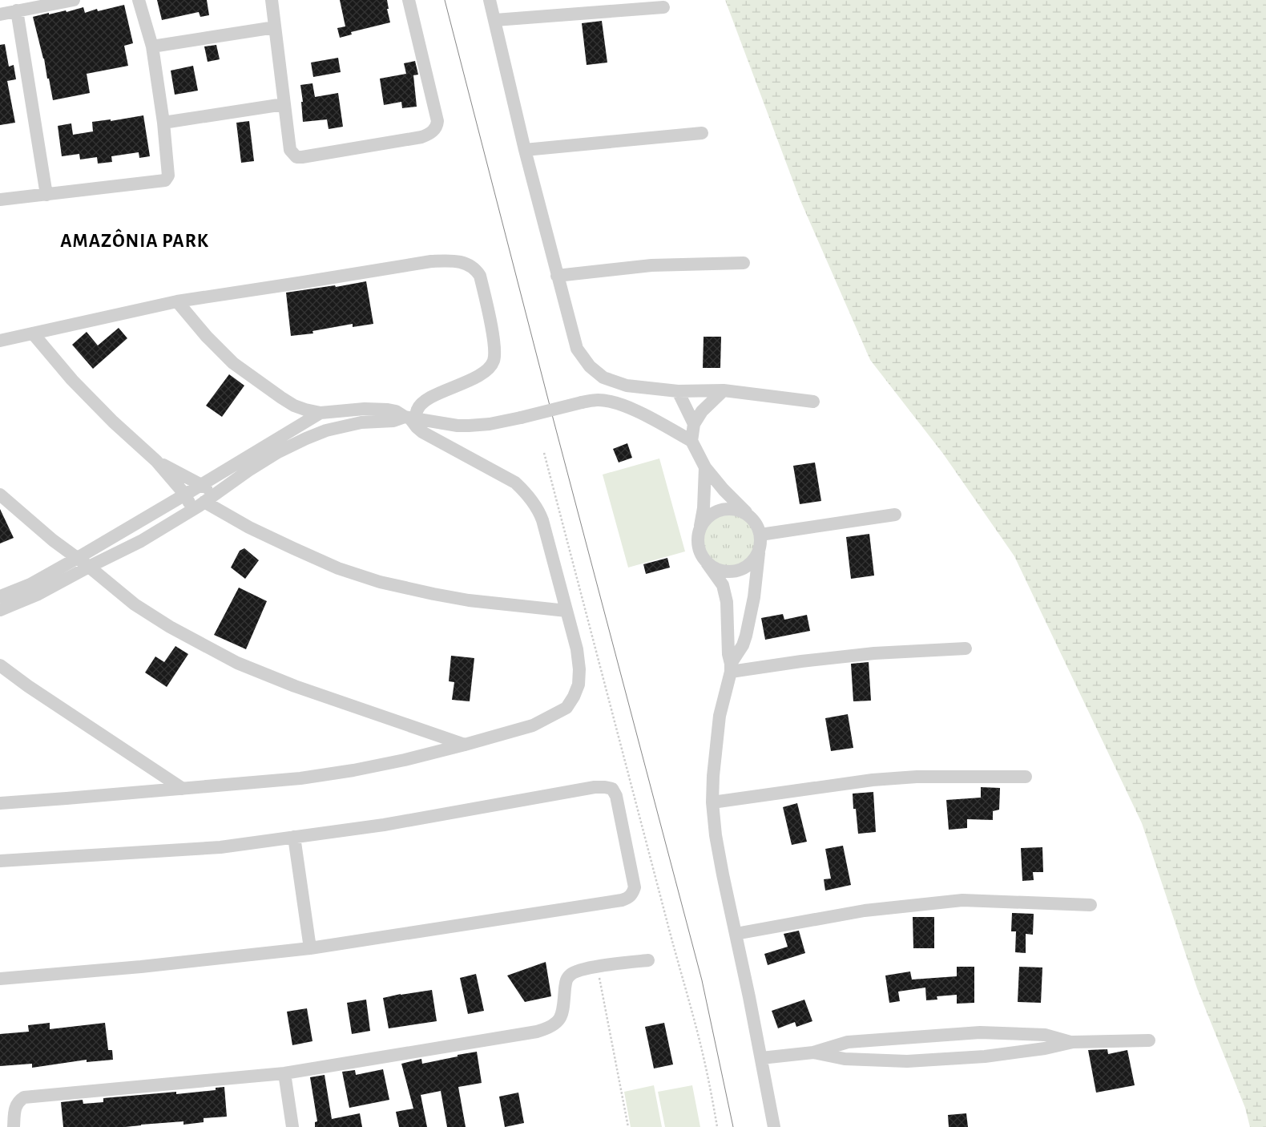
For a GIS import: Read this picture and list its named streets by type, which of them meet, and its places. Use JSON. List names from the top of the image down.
{
  "districts": ["AMAZÔNIA PARK"]
}
